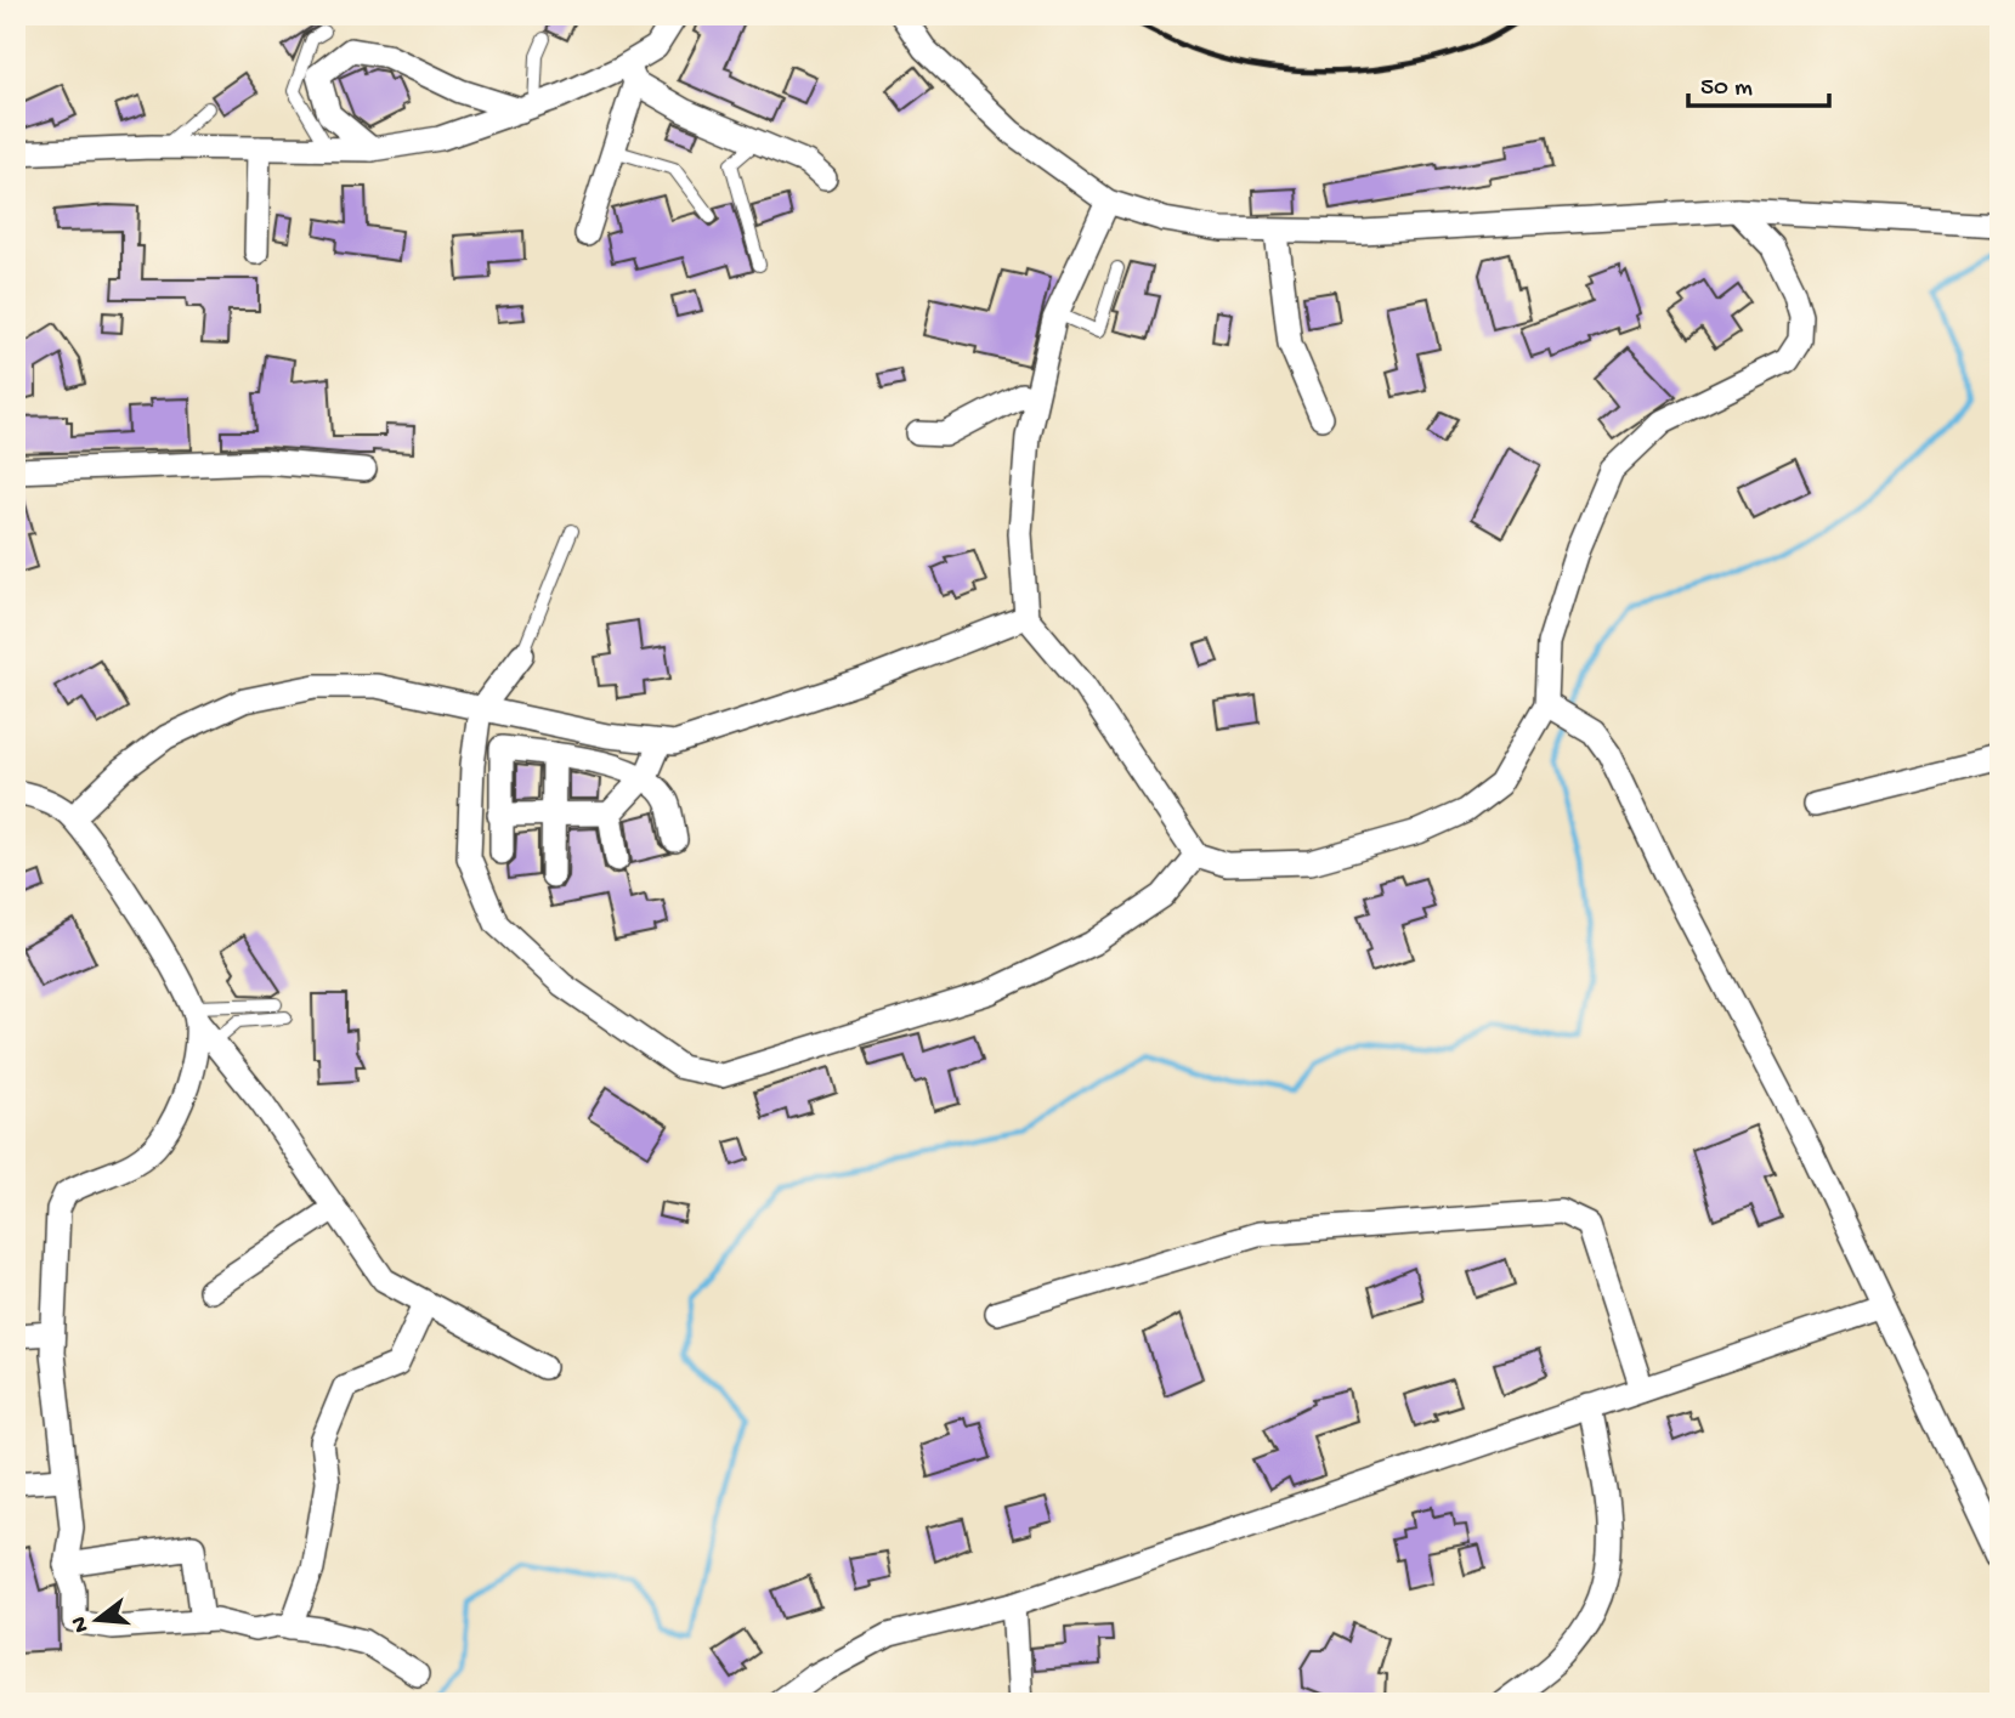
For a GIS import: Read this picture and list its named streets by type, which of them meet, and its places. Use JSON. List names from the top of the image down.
{
  "scale_bar": "50 m",
  "north": "left"
}
